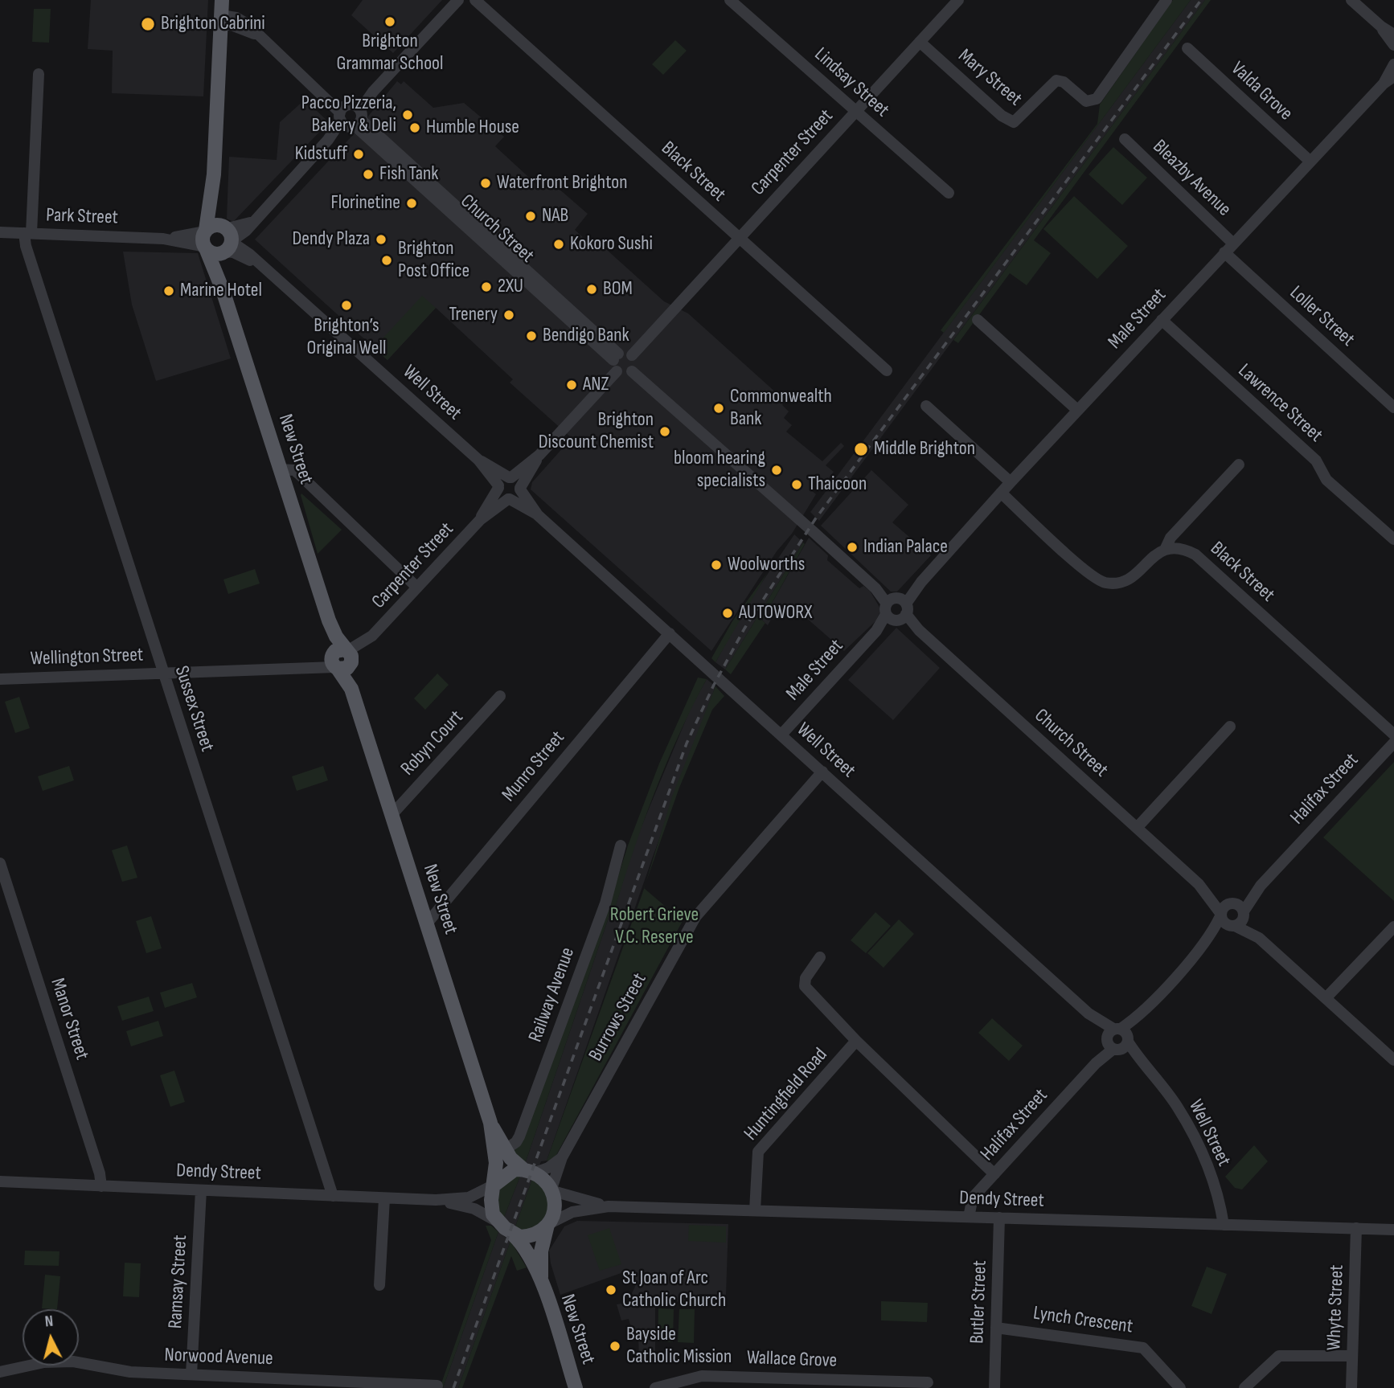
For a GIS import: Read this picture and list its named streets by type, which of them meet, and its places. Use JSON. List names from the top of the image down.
{
  "streets": {
    "main road": ["New Street"],
    "street": [
      "Mary Street",
      "Lindsay Street",
      "Valda Grove",
      "Carpenter Street",
      "Black Street",
      "Bleazby Avenue",
      "Park Street",
      "Church Street",
      "Loller Street",
      "Male Street",
      "Well Street",
      "Lawrence Street",
      "Wellington Street",
      "Sussex Street",
      "Robyn Court",
      "Munro Street",
      "Halifax Street",
      "Railway Avenue",
      "Burrows Street",
      "Manor Street",
      "Huntingfield Road",
      "Dendy Street",
      "Ramsay Street",
      "Butler Street",
      "Whyte Street",
      "Lynch Crescent",
      "Norwood Avenue",
      "Wallace Grove"
    ]
  },
  "crossings": [
    ["Mary Street", "Carpenter Street"],
    ["Lindsay Street", "Carpenter Street"],
    ["Valda Grove", "Male Street"],
    ["Carpenter Street", "Black Street"],
    ["Carpenter Street", "Well Street"],
    ["Carpenter Street", "New Street"],
    ["Carpenter Street", "Wellington Street"],
    ["Bleazby Avenue", "Male Street"],
    ["Park Street", "New Street"],
    ["Park Street", "Sussex Street"],
    ["Church Street", "Male Street"],
    ["Church Street", "New Street"],
    ["Church Street", "Halifax Street"],
    ["Loller Street", "Male Street"],
    ["Male Street", "Well Street"],
    ["Male Street", "Lawrence Street"],
    ["Well Street", "New Street"],
    ["Well Street", "Munro Street"],
    ["Well Street", "Halifax Street"],
    ["Well Street", "Burrows Street"],
    ["Well Street", "Dendy Street"],
    ["New Street", "Wellington Street"],
    ["New Street", "Robyn Court"],
    ["New Street", "Munro Street"],
    ["New Street", "Railway Avenue"],
    ["New Street", "Burrows Street"],
    ["New Street", "Dendy Street"],
    ["Wellington Street", "Sussex Street"],
    ["Sussex Street", "Dendy Street"],
    ["Halifax Street", "Dendy Street"],
    ["Burrows Street", "Dendy Street"],
    ["Manor Street", "Dendy Street"],
    ["Huntingfield Road", "Dendy Street"],
    ["Dendy Street", "Ramsay Street"],
    ["Dendy Street", "Butler Street"],
    ["Dendy Street", "Whyte Street"],
    ["Ramsay Street", "Norwood Avenue"],
    ["Butler Street", "Lynch Crescent"]
  ],
  "parks": ["Robert Grieve V.C. Reserve"],
  "places": [
    "Brighton Grammar School",
    "Brighton Cabrini",
    "Pacco Pizzeria, Bakery & Deli",
    "Humble House",
    "Kidstuff",
    "Fish Tank",
    "Waterfront Brighton",
    "Florinetine",
    "NAB",
    "Dendy Plaza",
    "Kokoro Sushi",
    "Brighton Post Office",
    "2XU",
    "BOM",
    "Marine Hotel",
    "Brighton’s Original Well",
    "Trenery",
    "Bendigo Bank",
    "ANZ",
    "Commonwealth Bank",
    "Brighton Discount Chemist",
    "Middle Brighton",
    "bloom hearing specialists",
    "Thaicoon",
    "Indian Palace",
    "Woolworths",
    "AUTOWORX",
    "St Joan of Arc Catholic Church",
    "Bayside Catholic Mission"
  ],
  "north": "top"
}
